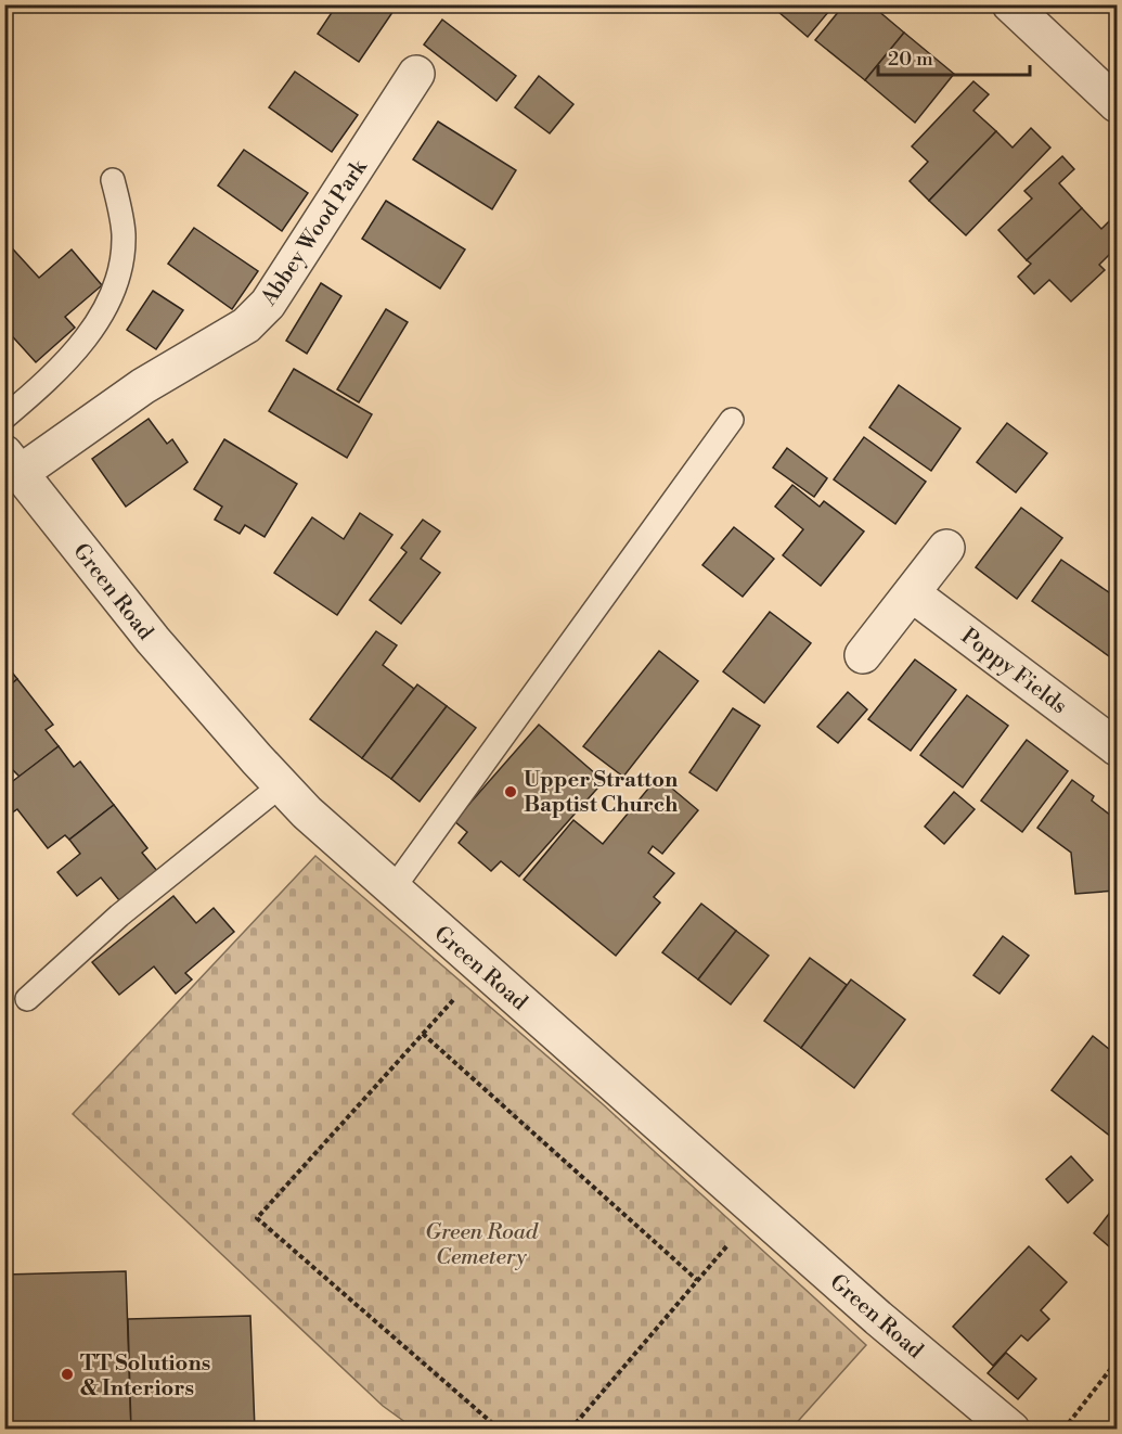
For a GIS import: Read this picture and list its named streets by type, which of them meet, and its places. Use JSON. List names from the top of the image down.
{
  "streets": {
    "street": ["Abbey Wood Park", "Green Road", "Poppy Fields"]
  },
  "crossings": [
    ["Abbey Wood Park", "Green Road"]
  ],
  "parks": ["Green Road Cemetery"],
  "places": ["Upper Stratton Baptist Church", "TT Solutions & Interiors"],
  "scale_bar": "20 m"
}
